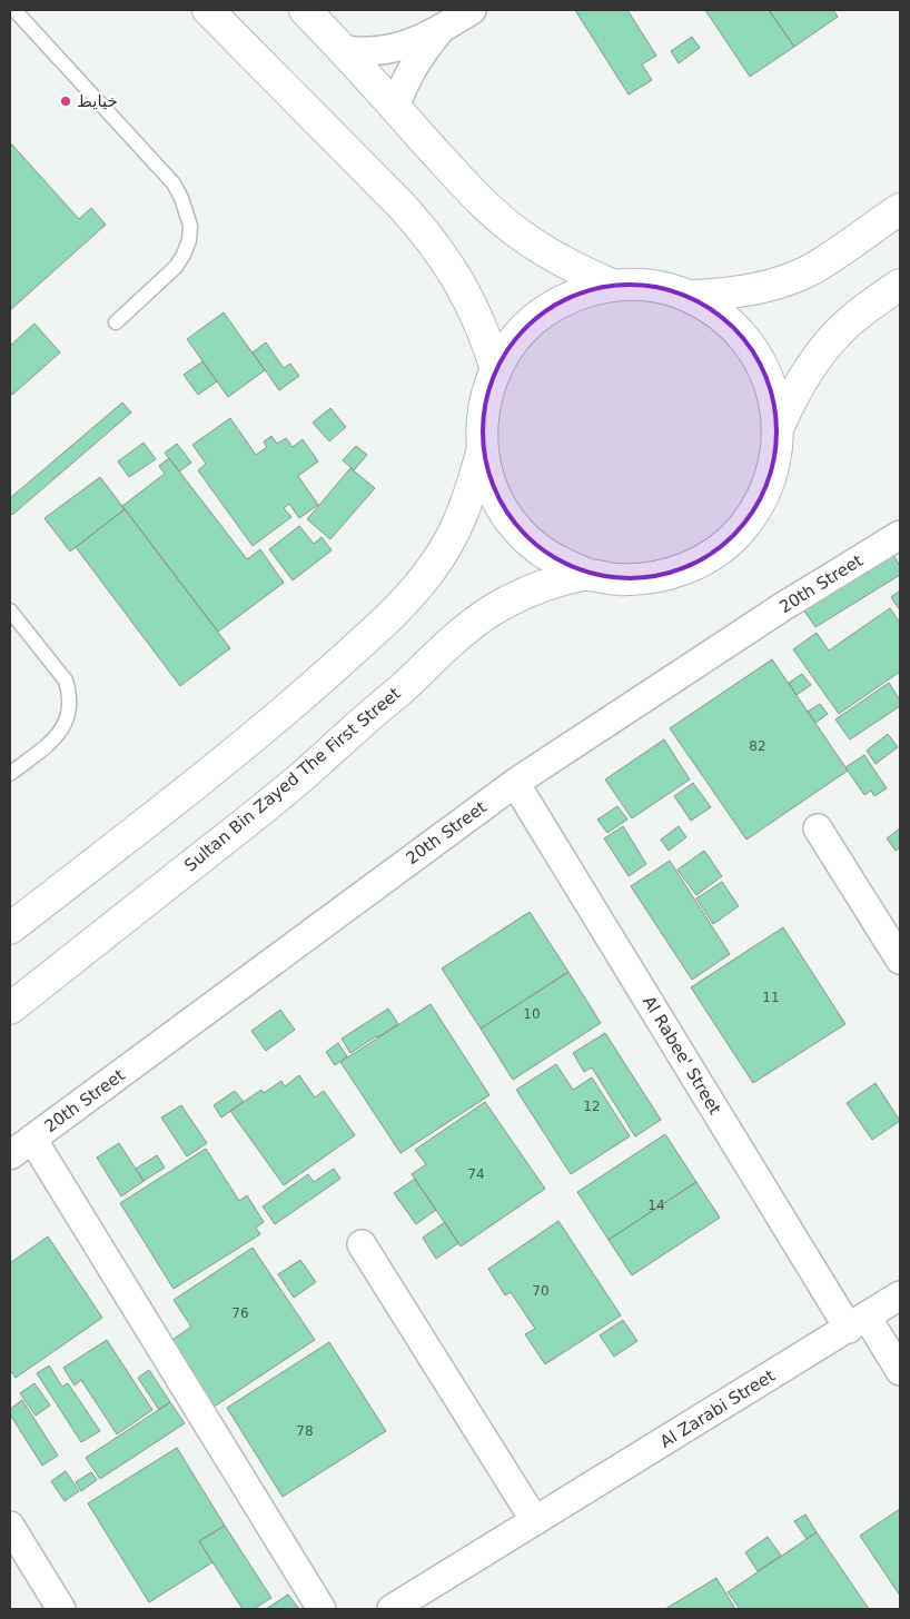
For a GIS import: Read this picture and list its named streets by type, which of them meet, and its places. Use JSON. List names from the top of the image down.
{
  "streets": {
    "main road": ["Sultan Bin Zayed The First Street"],
    "street": ["20th Street", "Al Rabee' Street", "Al Zarabi Street"]
  },
  "crossings": [
    ["20th Street", "Al Rabee' Street"],
    ["Al Rabee' Street", "Al Zarabi Street"]
  ],
  "places": ["خيايط"],
  "house_numbers": [
    "82",
    "11",
    "10",
    "12",
    "74",
    "14",
    "70",
    "76",
    "78"
  ]
}
